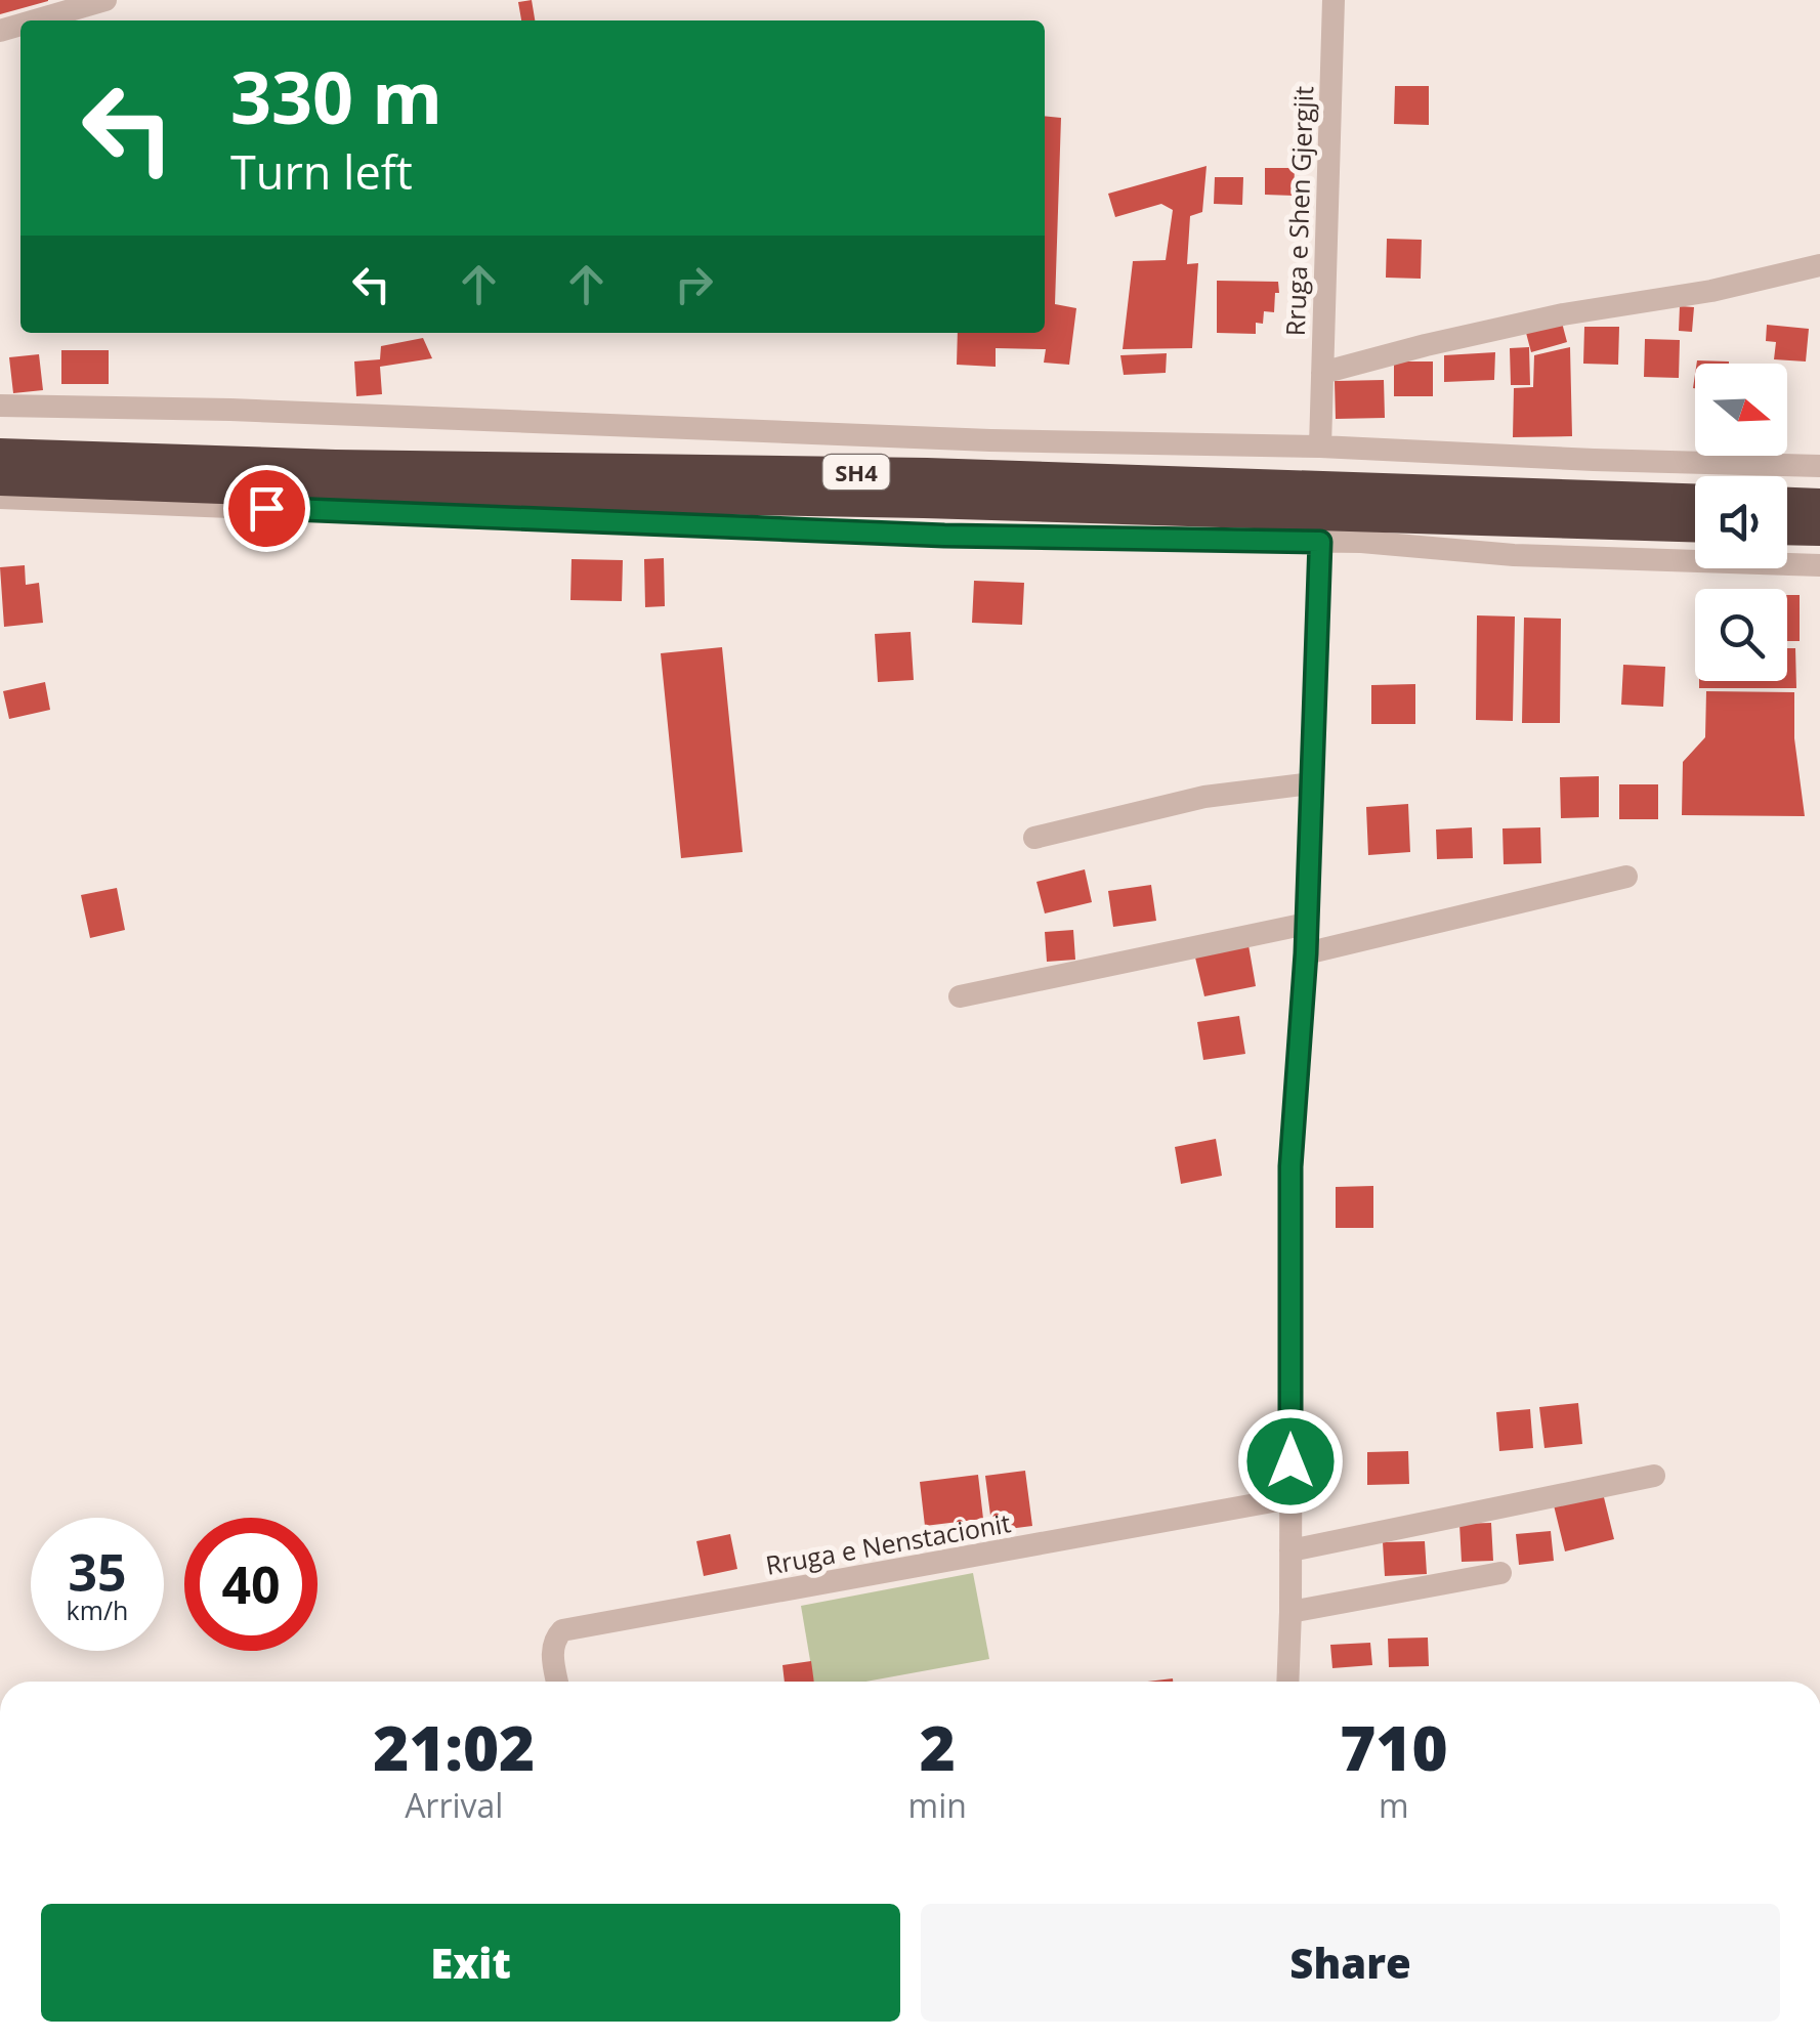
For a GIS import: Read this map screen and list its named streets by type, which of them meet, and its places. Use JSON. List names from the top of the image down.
{
  "streets": {
    "highway": ["SH4"],
    "street": ["Rruga e Shen Gjergjit", "Rruga e Nenstacionit"]
  },
  "north": "right",
  "page": {
    "turn": ["330 m", "Turn left"],
    "speed": "35 km/h",
    "limit": "40",
    "eta": [
      "21:02",
      "Arrival",
      "2",
      "min",
      "710",
      "m"
    ],
    "buttons": ["Exit", "Share"]
  }
}
